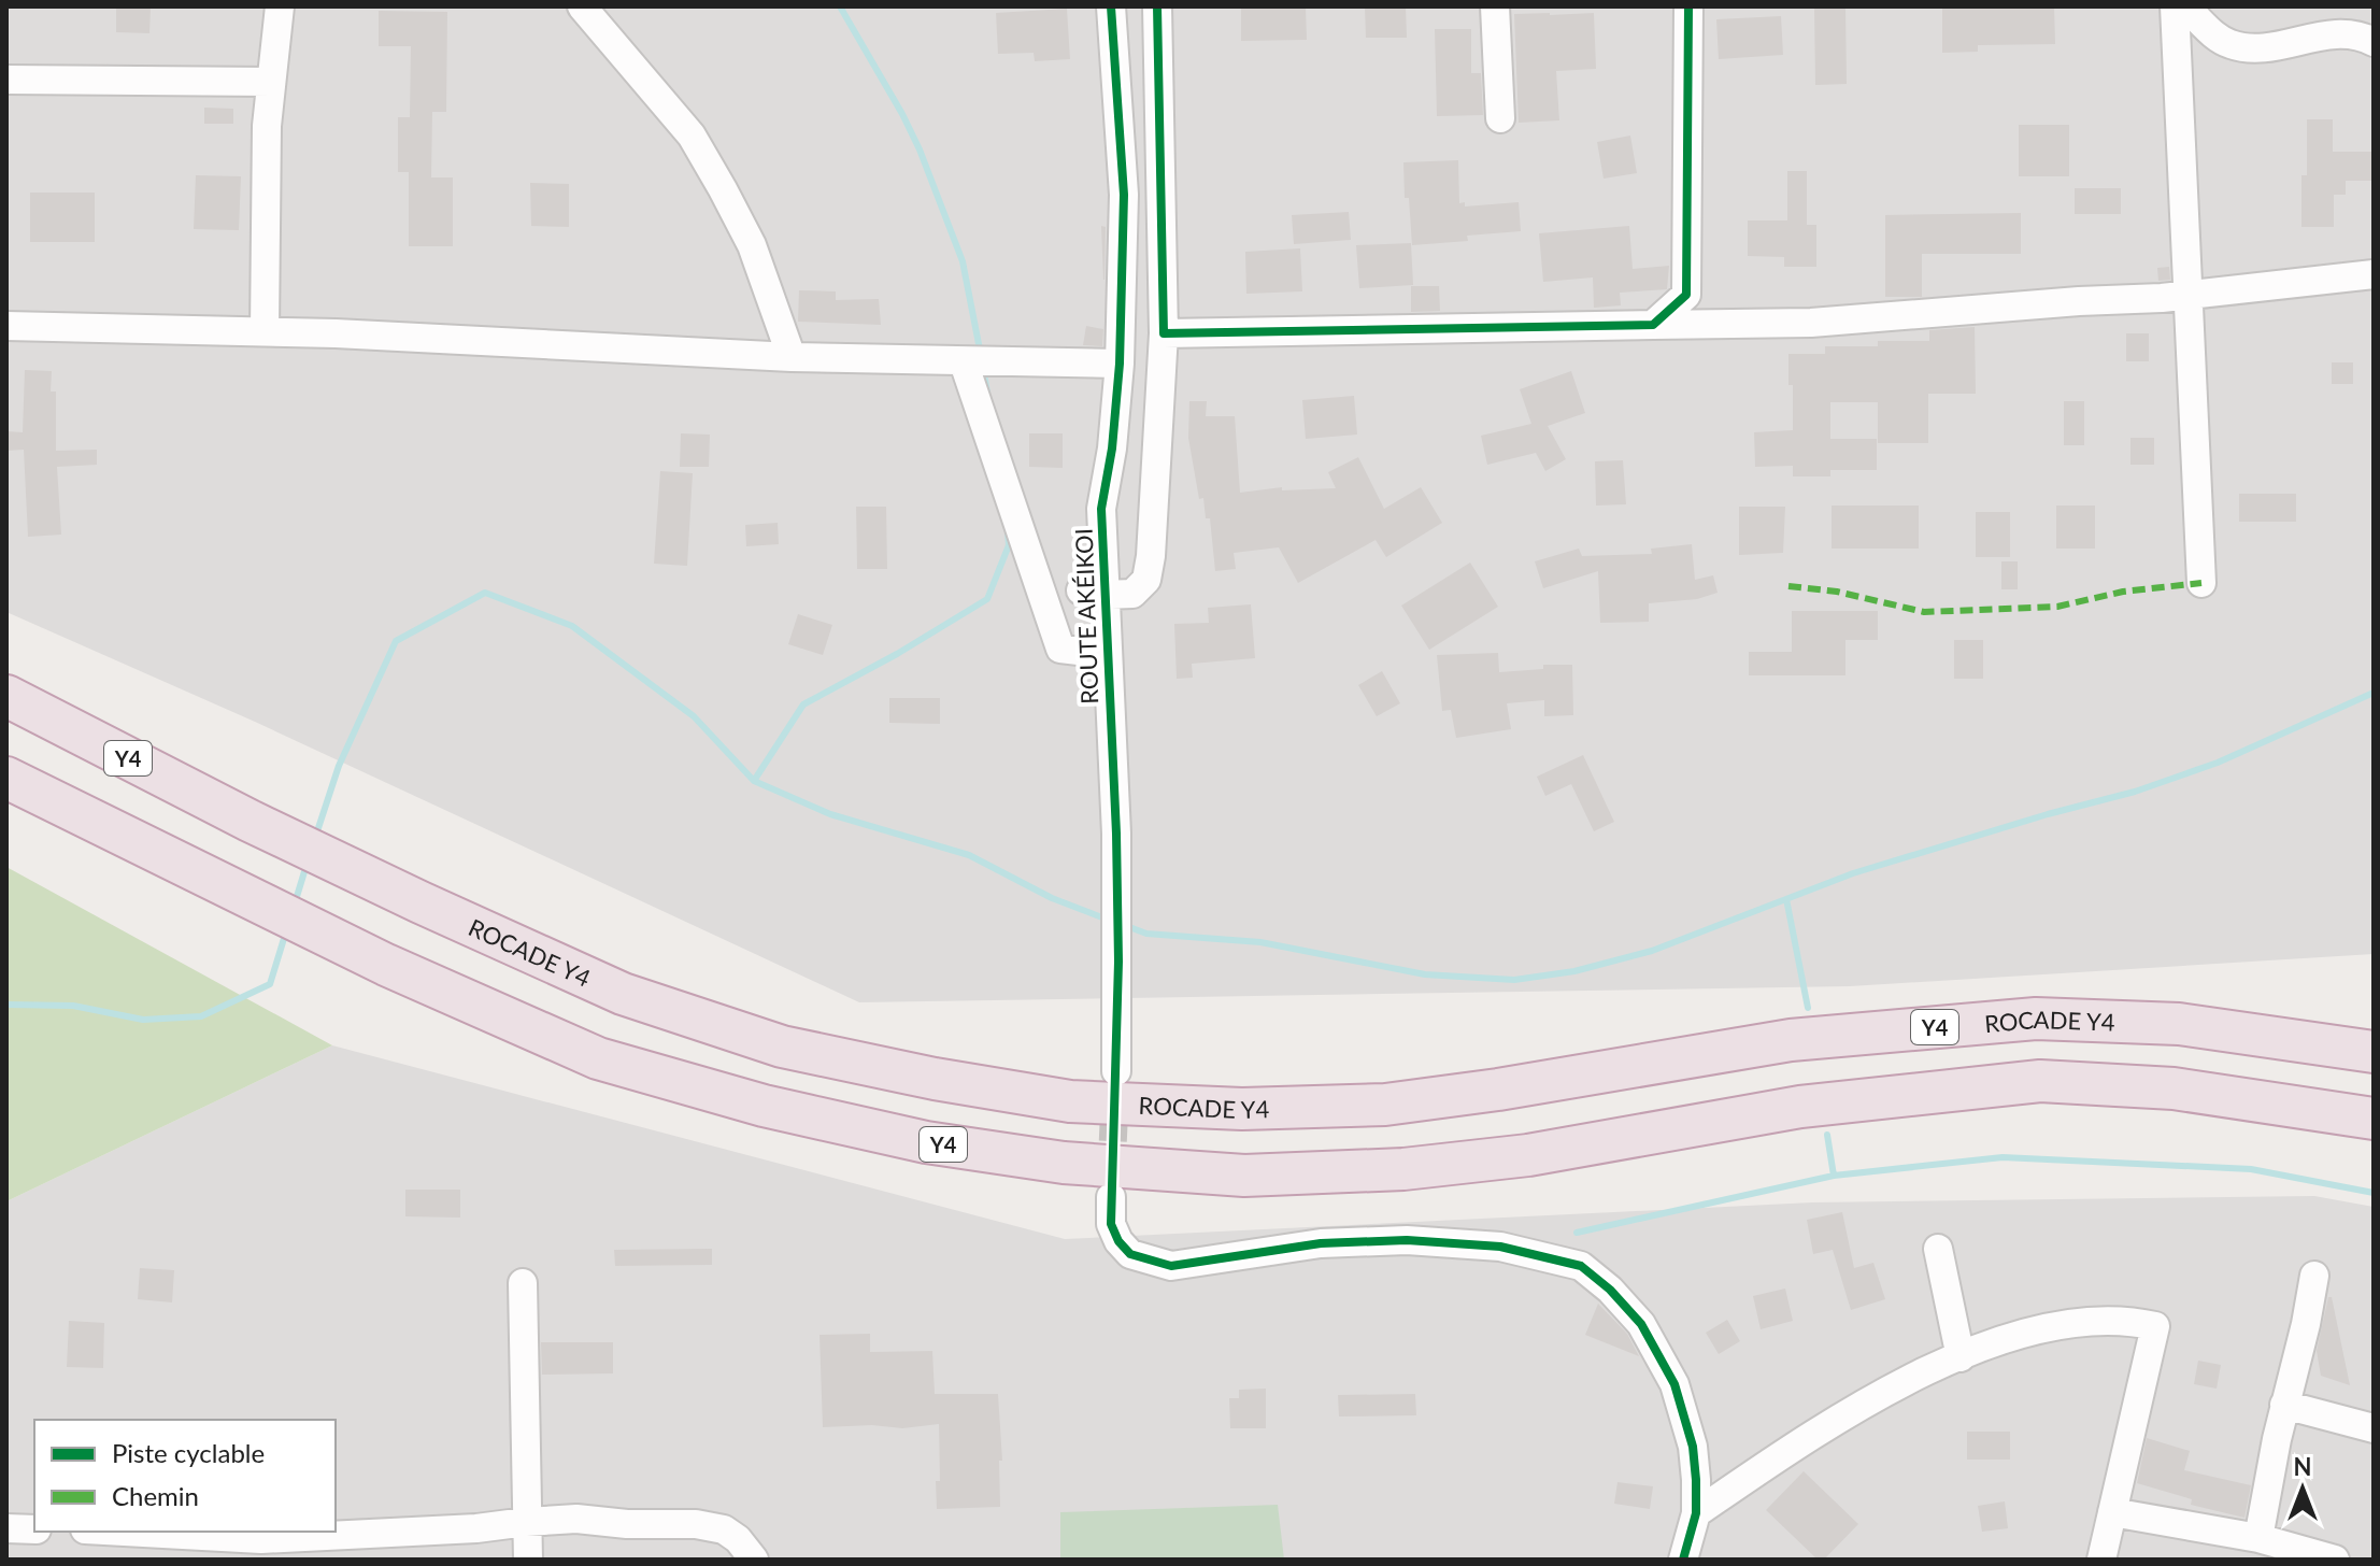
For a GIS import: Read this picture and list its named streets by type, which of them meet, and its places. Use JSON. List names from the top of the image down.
{
  "streets": {
    "highway": ["Y4", "ROCADE Y4"],
    "street": ["ROUTE AKÉIKOI"]
  },
  "legend": ["Piste cyclable", "Chemin"],
  "north": "top"
}
